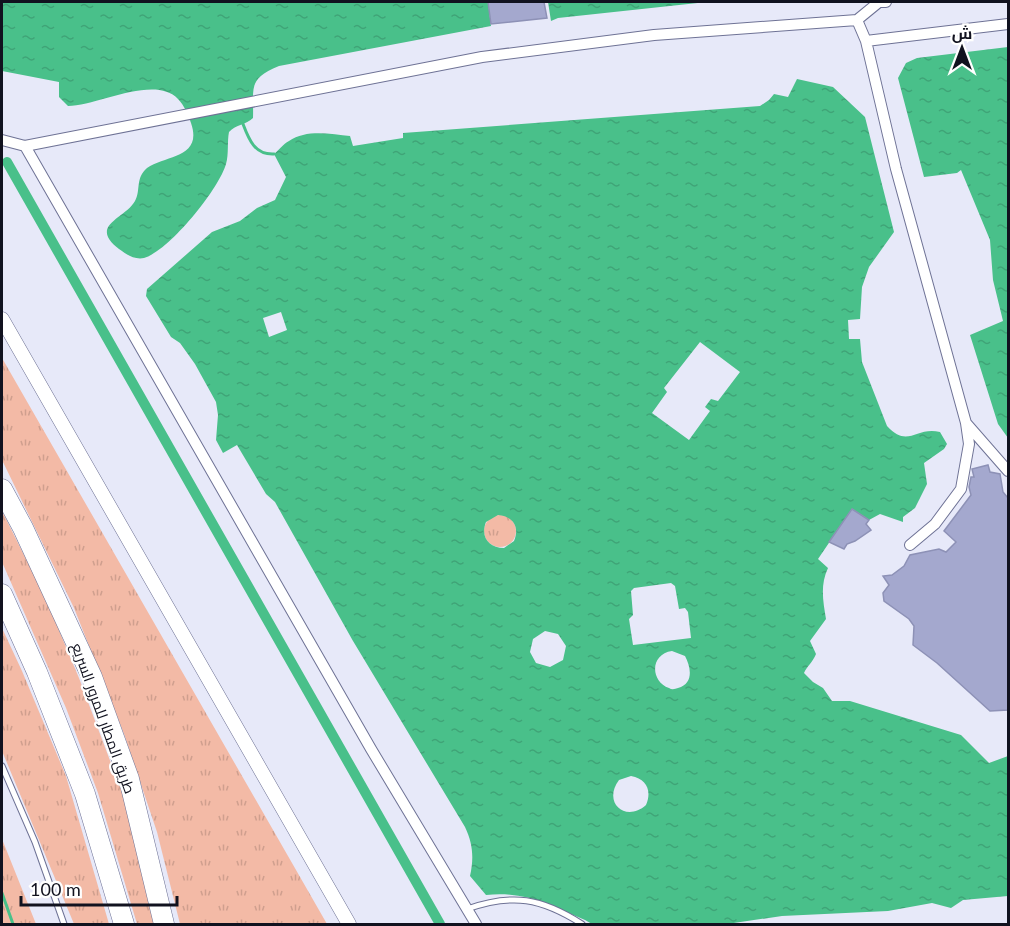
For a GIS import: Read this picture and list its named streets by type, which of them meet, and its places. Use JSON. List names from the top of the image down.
{
  "streets": {
    "highway": ["طريق المطار للمرور السريع"]
  },
  "scale_bar": "100 m",
  "north": "top"
}
